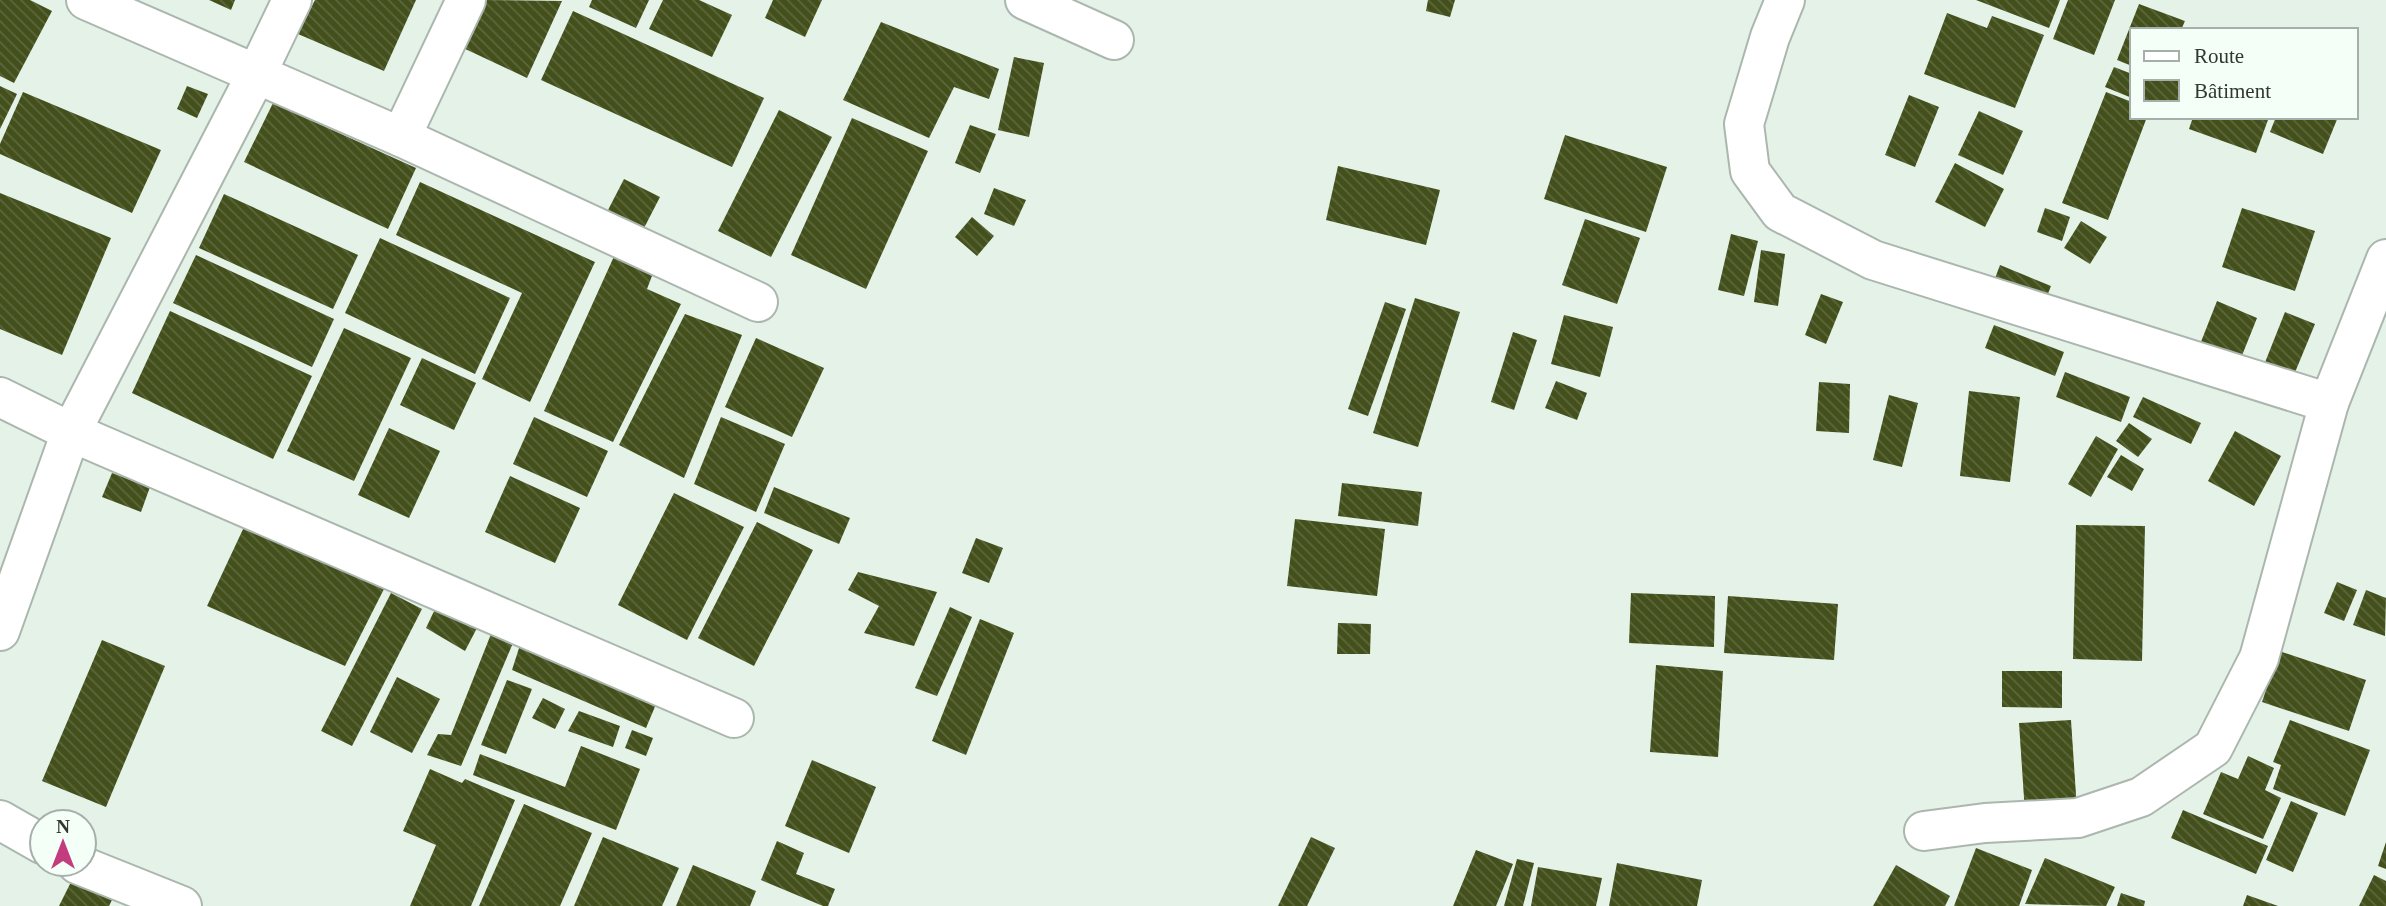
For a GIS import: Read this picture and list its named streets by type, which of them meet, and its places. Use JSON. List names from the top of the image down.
{
  "legend": ["Route", "Bâtiment"],
  "north": "top"
}
